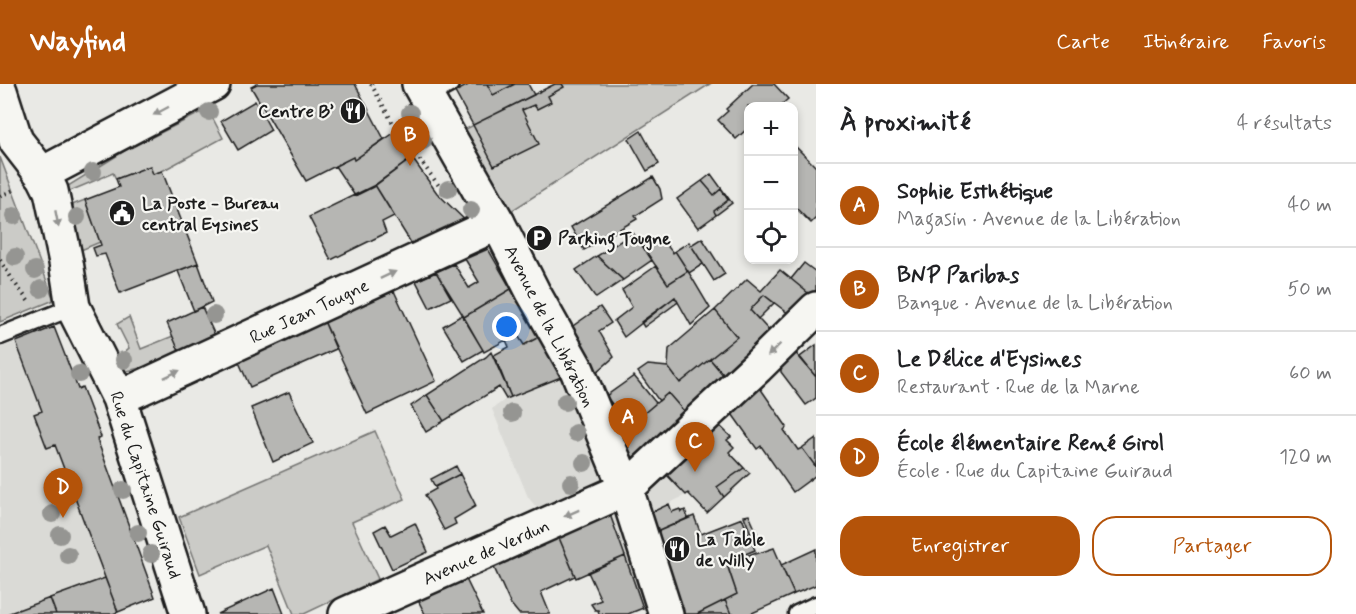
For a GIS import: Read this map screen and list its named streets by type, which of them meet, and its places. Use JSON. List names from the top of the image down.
{
  "streets": {
    "street": [
      "Rue Jean Tougne",
      "Avenue de la Libération",
      "Rue du Capitaine Guiraud",
      "Avenue de Verdun"
    ]
  },
  "crossings": [
    ["Rue Jean Tougne", "Avenue de la Libération"],
    ["Rue Jean Tougne", "Rue du Capitaine Guiraud"],
    ["Avenue de la Libération", "Avenue de Verdun"]
  ],
  "one_way": ["Avenue de Verdun"],
  "places": {
    "restaurant": ["Centre B’", "La Table de Willy"],
    "public building": ["La Poste - Bureau central Eysines"],
    "parking": ["Parking Tougne"]
  },
  "page": {
    "header": "Wayfind",
    "nav": ["Carte", "Itinéraire", "Favoris"],
    "heading": ["À proximité", "4 résultats"],
    "map_buttons": ["+", "−"],
    "pins": [
      "B",
      "A",
      "C",
      "D"
    ],
    "list": [
      {
        "mark": "A",
        "name": "Sophie Esthétique",
        "note": "Magasin · Avenue de la Libération",
        "value": "40 m"
      },
      {
        "mark": "B",
        "name": "BNP Paribas",
        "note": "Banque · Avenue de la Libération",
        "value": "50 m"
      },
      {
        "mark": "C",
        "name": "Le Délice d'Eysines",
        "note": "Restaurant · Rue de la Marne",
        "value": "60 m"
      },
      {
        "mark": "D",
        "name": "École élémentaire René Girol",
        "note": "École · Rue du Capitaine Guiraud",
        "value": "120 m"
      }
    ],
    "buttons": ["Enregistrer", "Partager"]
  }
}
